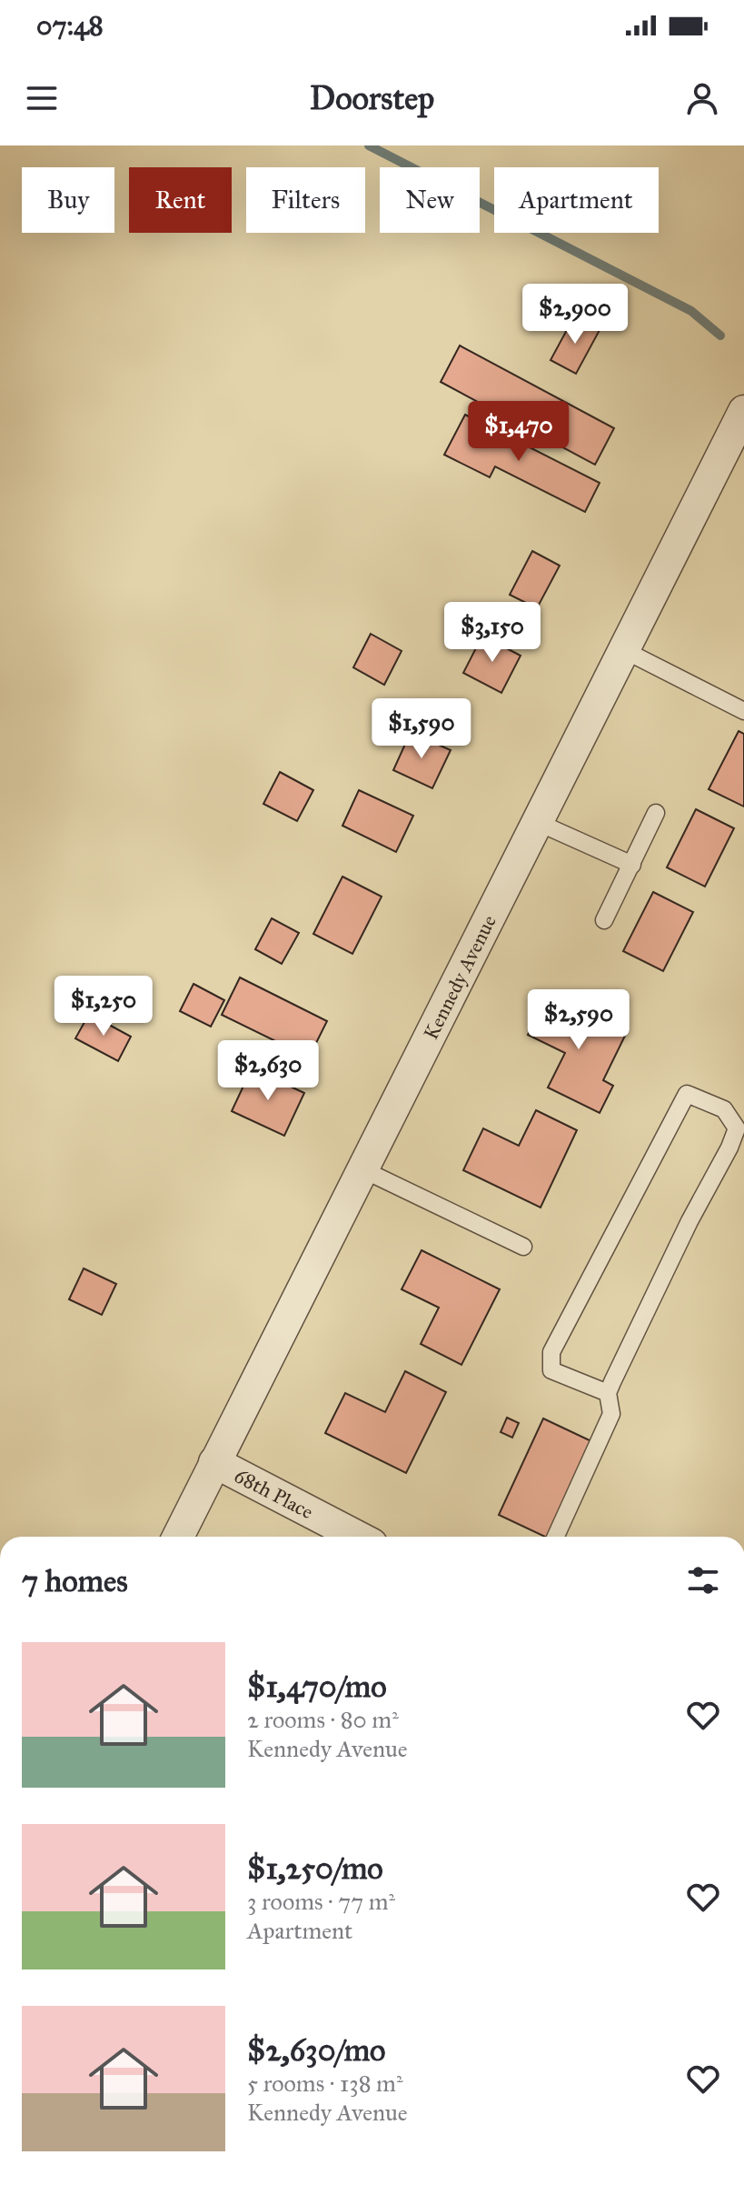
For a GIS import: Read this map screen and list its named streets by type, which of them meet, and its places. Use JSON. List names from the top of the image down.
{
  "streets": {
    "street": ["Kennedy Avenue", "68th Place"]
  },
  "crossings": [
    ["Kennedy Avenue", "68th Place"]
  ],
  "page": {
    "status": "07:48",
    "header": "Doorstep",
    "chip": [
      "Buy",
      "Rent",
      "Filters",
      "New",
      "Apartment"
    ],
    "price": [
      "$2,900",
      "$1,470",
      "$3,150",
      "$1,590",
      "$1,250",
      "$2,590",
      "$2,630"
    ],
    "heading": "7 homes",
    "list": [
      {
        "name": "$1,470/mo",
        "note": "2 rooms · 80 m² · Kennedy Avenue"
      },
      {
        "name": "$1,250/mo",
        "note": "3 rooms · 77 m² · Apartment"
      },
      {
        "name": "$2,630/mo",
        "note": "5 rooms · 138 m² · Kennedy Avenue"
      }
    ]
  }
}
